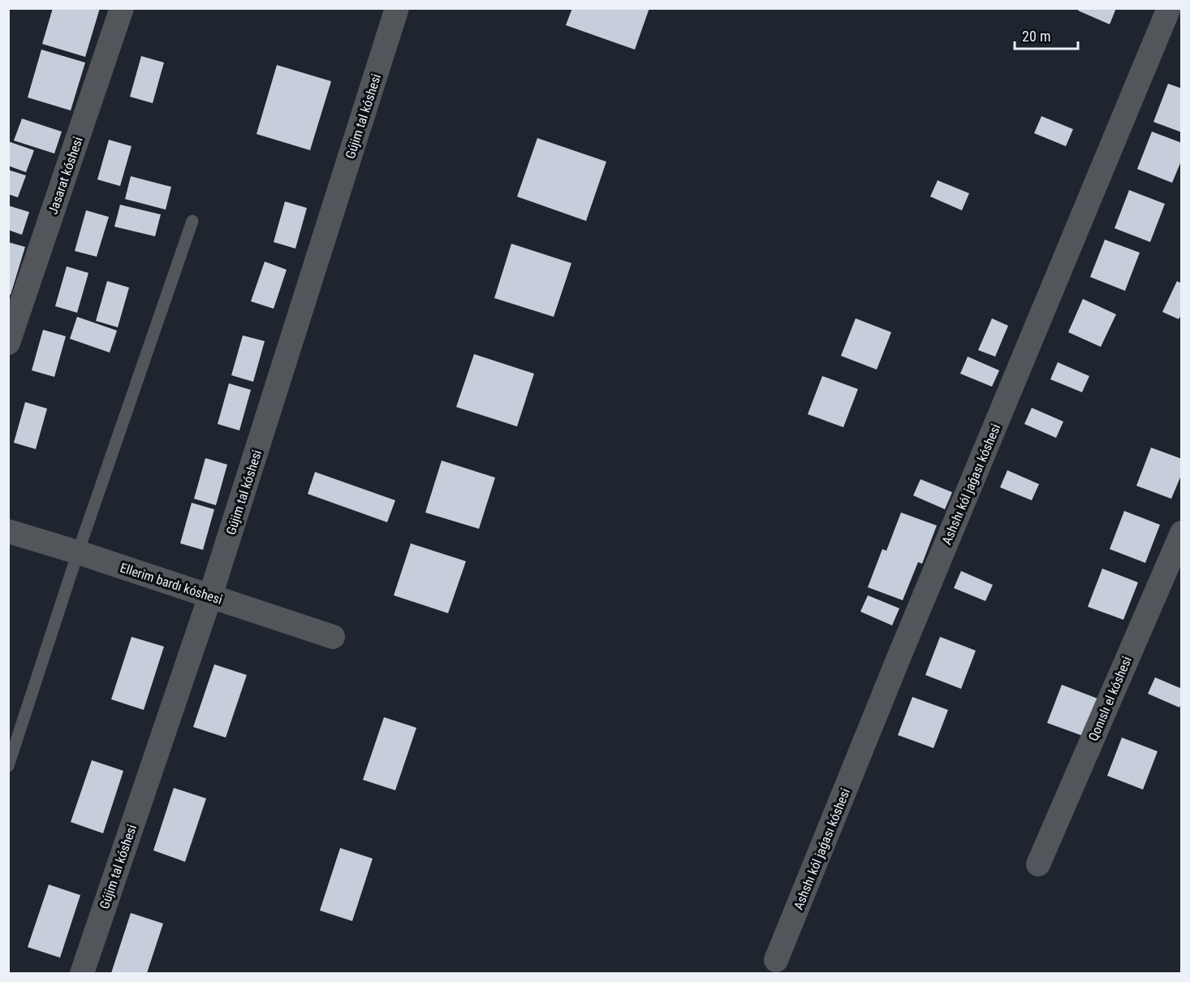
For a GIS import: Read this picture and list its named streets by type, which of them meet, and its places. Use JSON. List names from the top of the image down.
{
  "streets": {
    "street": [
      "Gújim tal kóshesi",
      "Jasarat kóshesi",
      "Ashshı kól jaǵası kóshesi",
      "Ellerim bardı kóshesi",
      "Qonıslı el kóshesi"
    ]
  },
  "crossings": [
    ["Gújim tal kóshesi", "Ellerim bardı kóshesi"]
  ],
  "scale_bar": "20 m"
}
